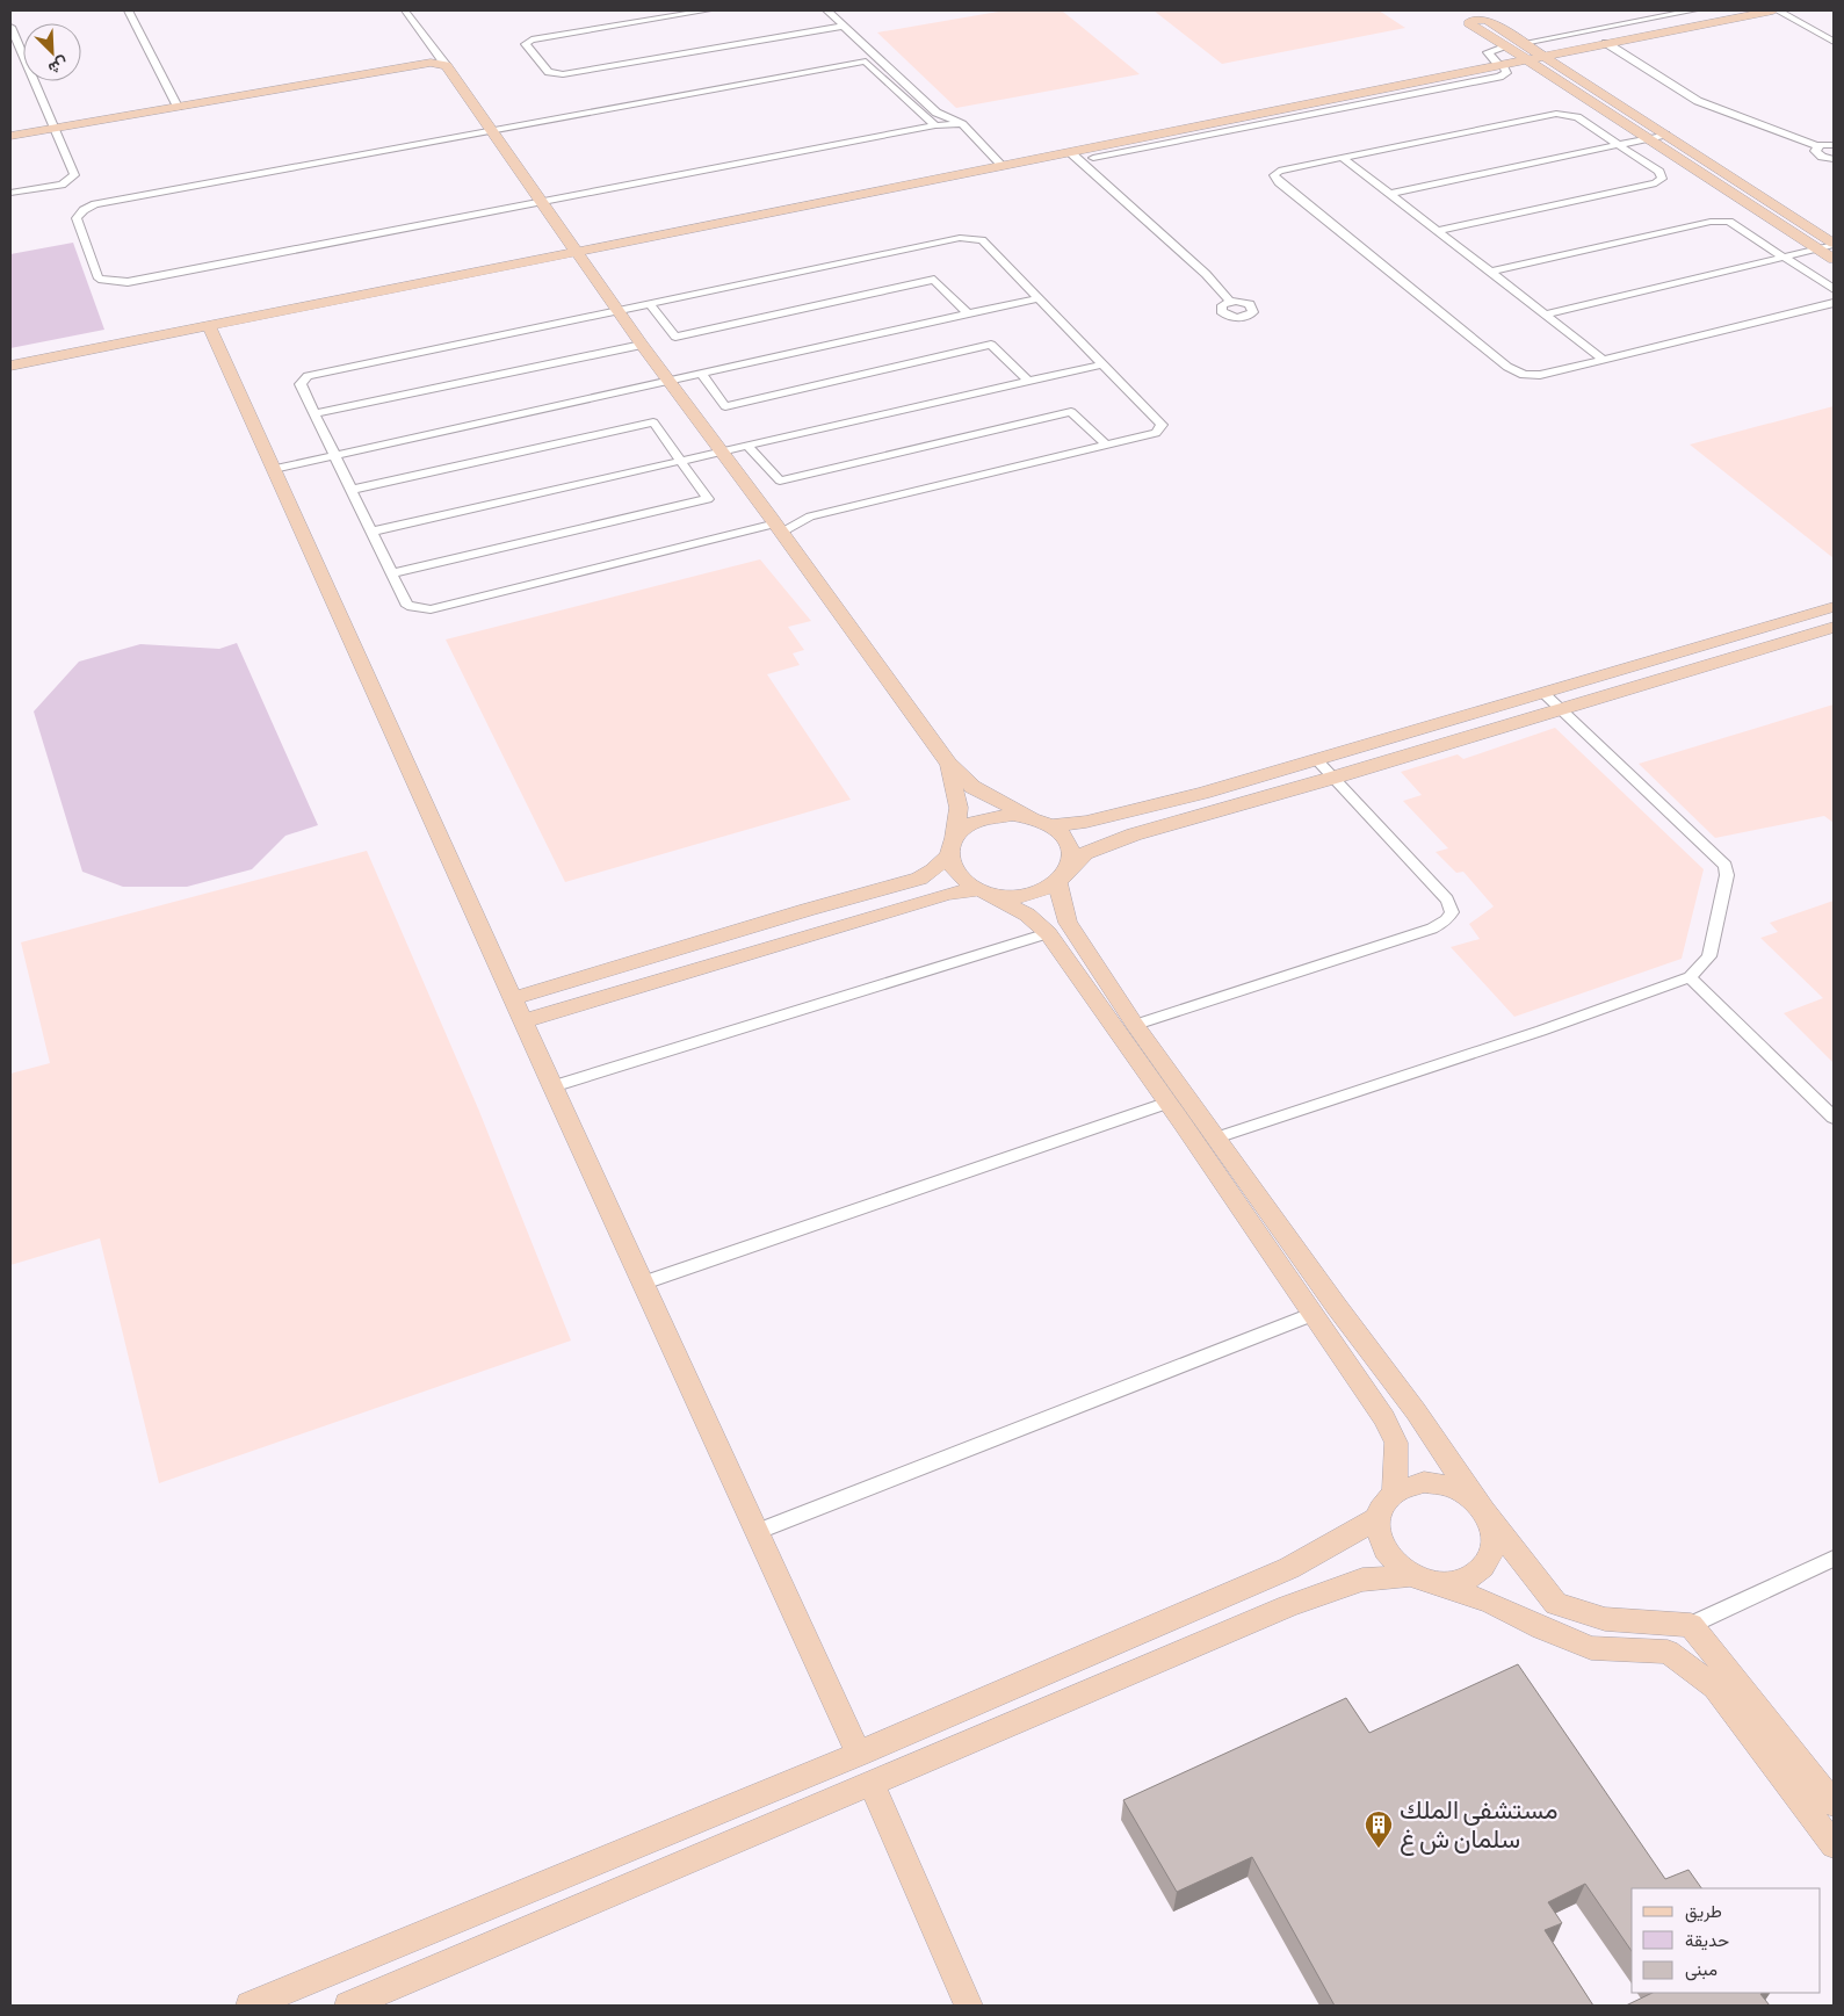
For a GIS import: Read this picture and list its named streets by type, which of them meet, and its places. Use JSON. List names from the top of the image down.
{
  "places": {
    "building": ["مستشفى الملك سلمان ش غ"]
  },
  "legend": ["طريق", "حديقة", "مبنى"],
  "north": "bottom right"
}
